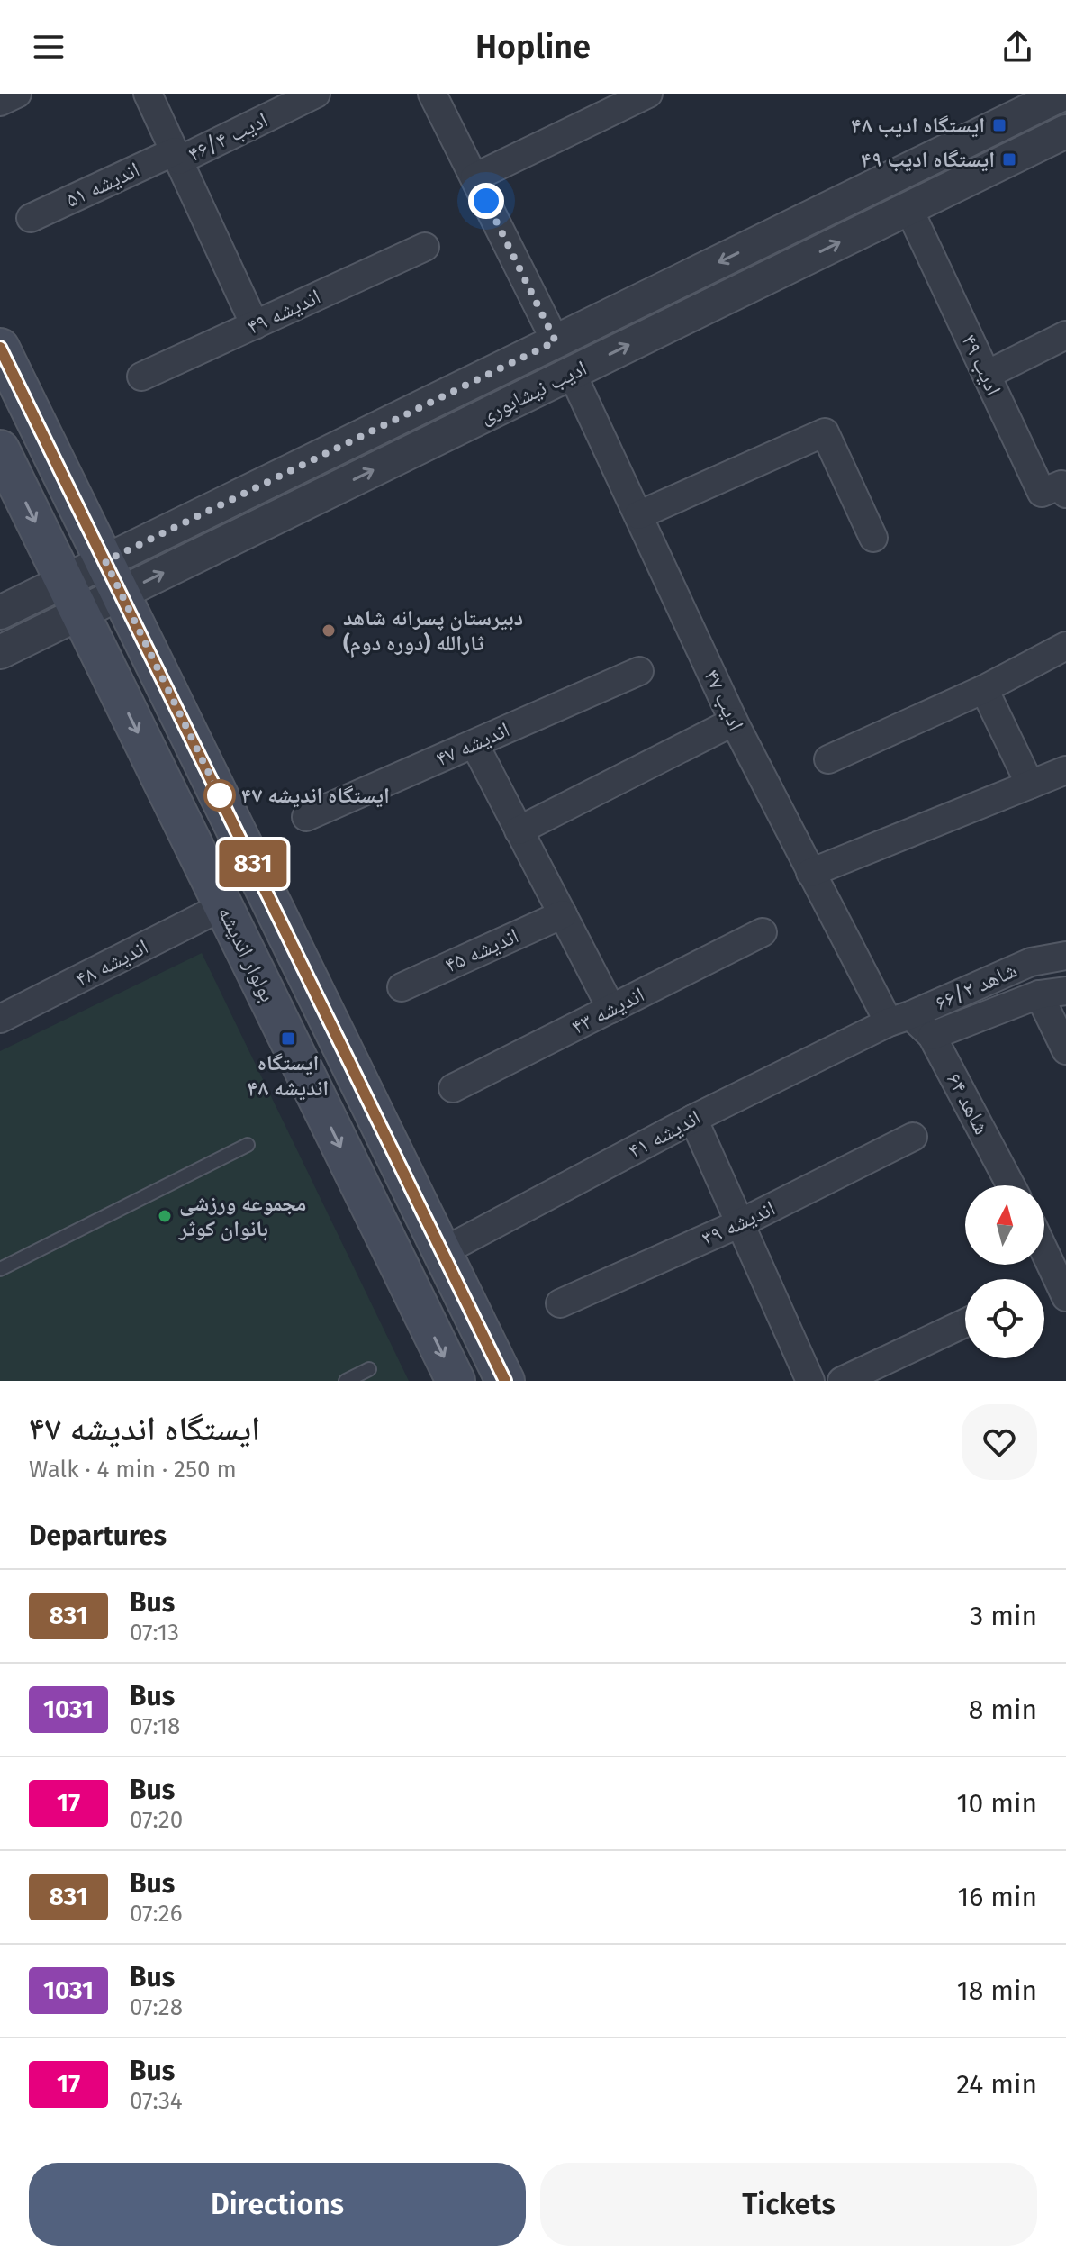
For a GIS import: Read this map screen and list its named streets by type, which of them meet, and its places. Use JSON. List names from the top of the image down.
{
  "streets": {
    "main road": ["بولوار اندیشه"],
    "street": [
      "ادیب ۴۶/۴",
      "اندیشه ۵۱",
      "اندیشه ۴۹",
      "ادیب ۴۹",
      "ادیب نیشابوری",
      "ادیب ۴۷",
      "اندیشه ۴۷",
      "اندیشه ۴۵",
      "اندیشه ۴۸",
      "شاهد ۶۶/۲",
      "اندیشه ۴۳",
      "شاهد ۶۴",
      "اندیشه ۴۱",
      "اندیشه ۳۹"
    ]
  },
  "crossings": [
    ["ادیب ۴۶/۴", "اندیشه ۵۱"],
    ["ادیب ۴۹", "ادیب نیشابوری"],
    ["ادیب نیشابوری", "ادیب ۴۷"],
    ["ادیب نیشابوری", "بولوار اندیشه"],
    ["ادیب ۴۷", "شاهد ۶۶/۲"],
    ["ادیب ۴۷", "شاهد ۶۴"],
    ["ادیب ۴۷", "اندیشه ۴۱"],
    ["بولوار اندیشه", "اندیشه ۴۸"],
    ["بولوار اندیشه", "اندیشه ۴۱"],
    ["شاهد ۶۶/۲", "شاهد ۶۴"],
    ["شاهد ۶۶/۲", "اندیشه ۴۱"],
    ["شاهد ۶۴", "اندیشه ۴۱"]
  ],
  "places": {
    "transit": ["ایستگاه ادیب ۴۸", "ایستگاه ادیب ۴۹", "ایستگاه اندیشه ۴۸"],
    "other": ["دبیرستان پسرانه شاهد ثارالله (دوره دوم)", "ایستگاه اندیشه ۴۷", "مجموعه ورزشی بانوان کوثر"]
  },
  "lines": ["bus line 831"],
  "north": "top",
  "page": {
    "header": "Hopline",
    "on_map": "831",
    "heading": [
      ["ایستگاه اندیشه ۴۷", "Walk · 4 min · 250 m"],
      "Departures"
    ],
    "list": [
      {
        "mark": "831",
        "name": "Bus",
        "note": "07:13",
        "value": "3 min"
      },
      {
        "mark": "1031",
        "name": "Bus",
        "note": "07:18",
        "value": "8 min"
      },
      {
        "mark": "17",
        "name": "Bus",
        "note": "07:20",
        "value": "10 min"
      },
      {
        "mark": "831",
        "name": "Bus",
        "note": "07:26",
        "value": "16 min"
      },
      {
        "mark": "1031",
        "name": "Bus",
        "note": "07:28",
        "value": "18 min"
      },
      {
        "mark": "17",
        "name": "Bus",
        "note": "07:34",
        "value": "24 min"
      }
    ],
    "buttons": ["Directions", "Tickets"]
  }
}
